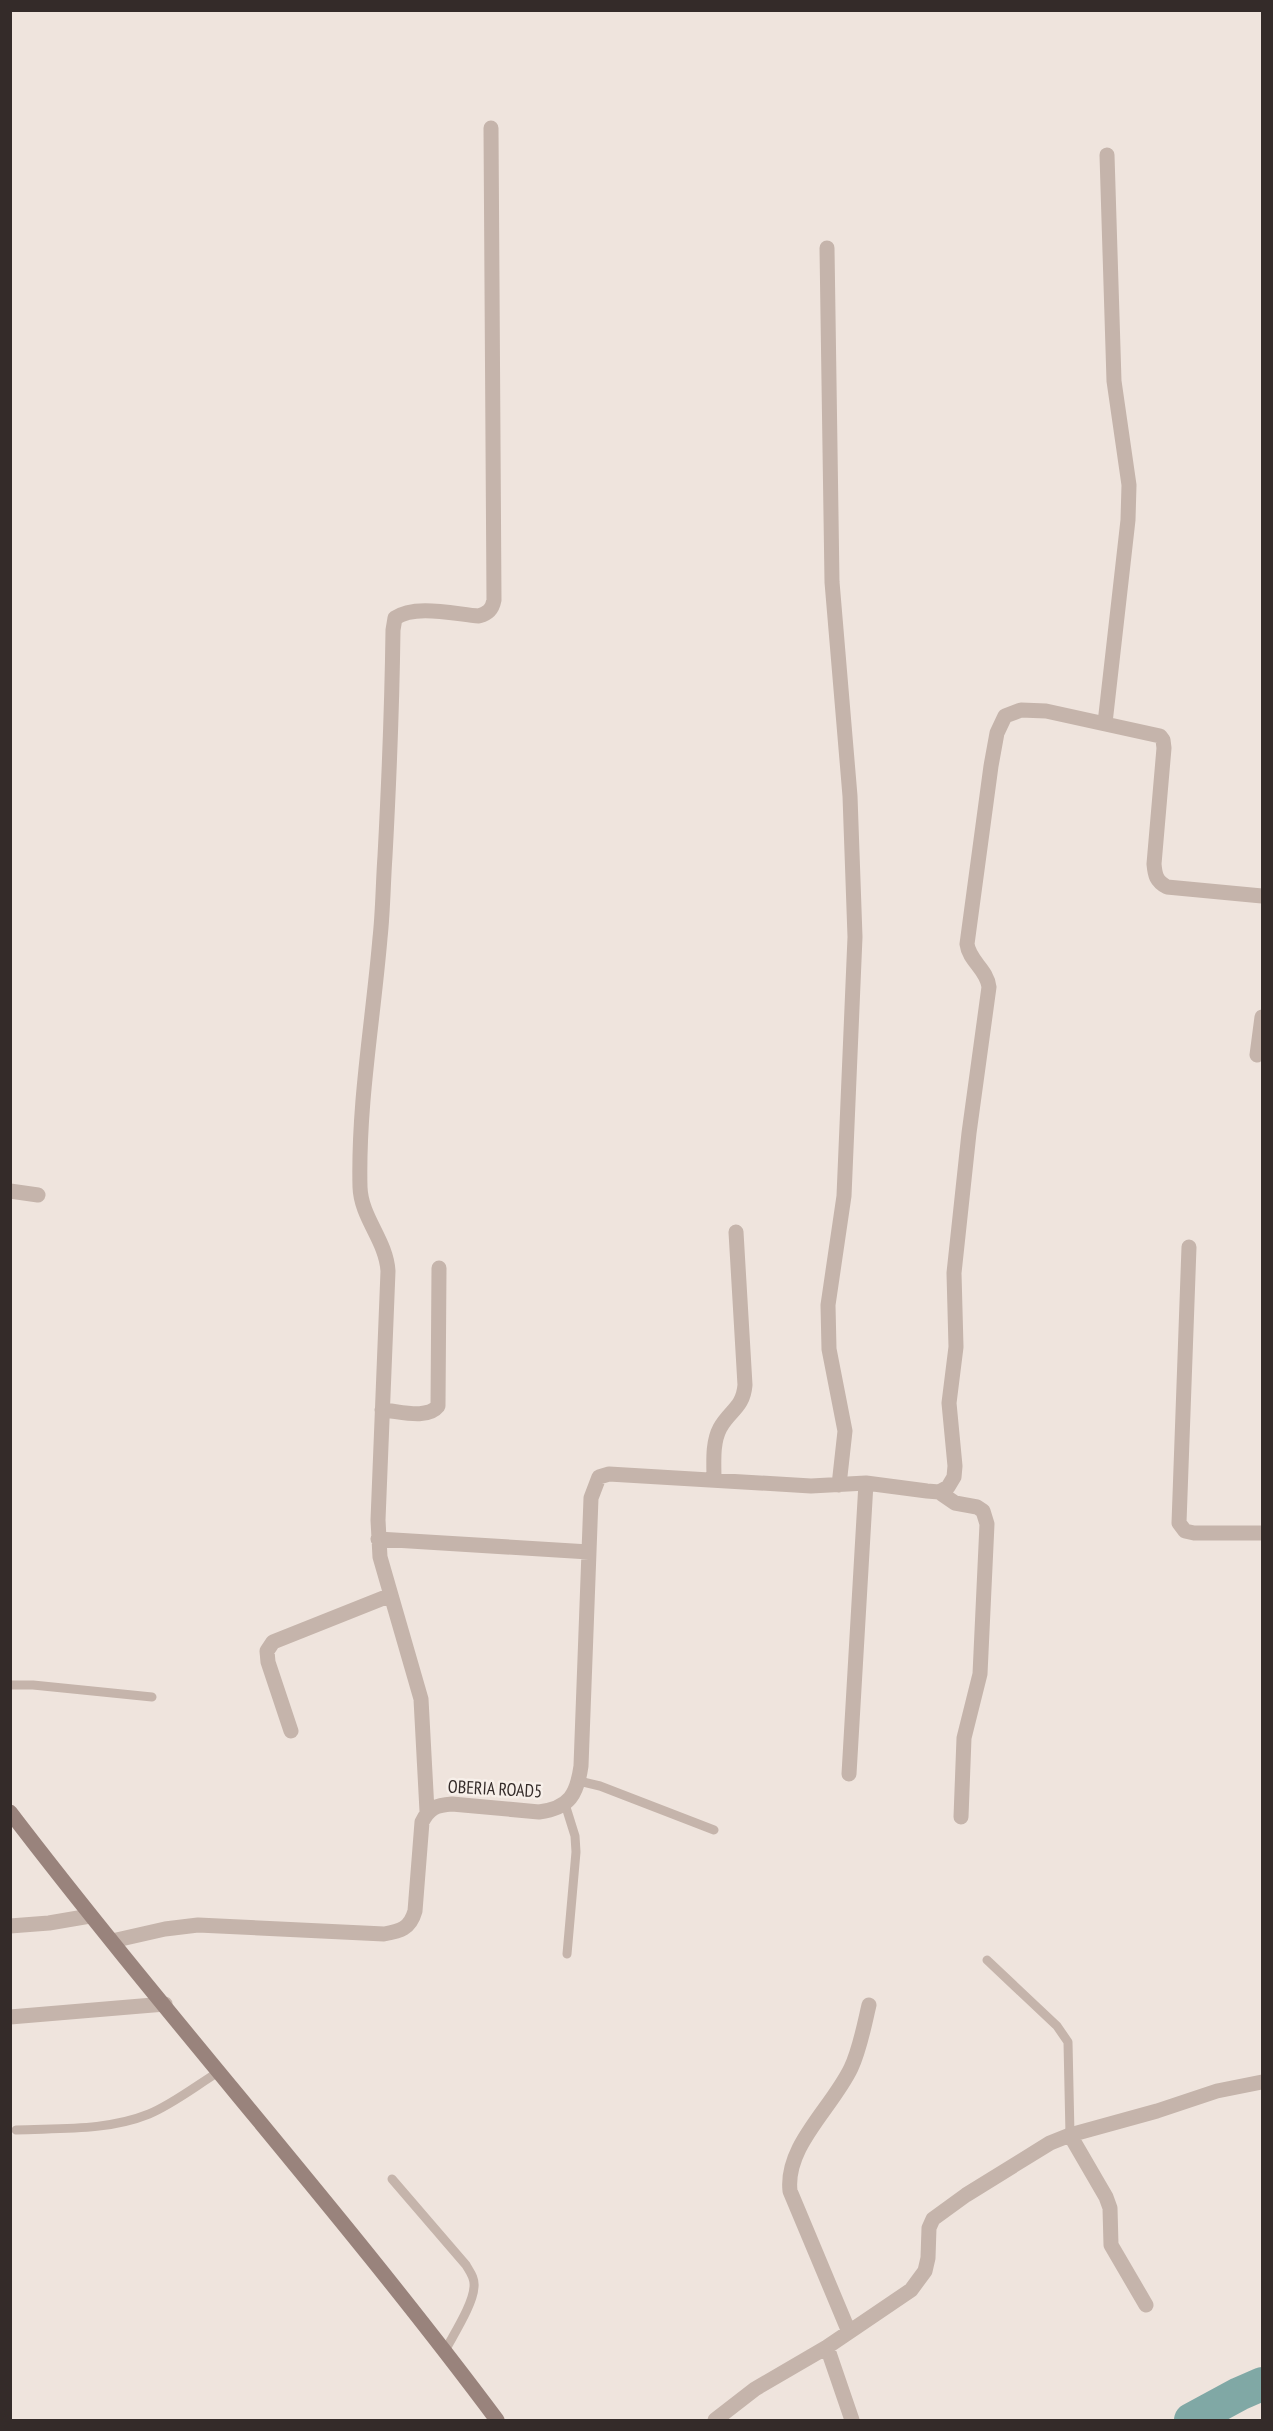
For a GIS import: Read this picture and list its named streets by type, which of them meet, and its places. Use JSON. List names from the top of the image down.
{
  "streets": {
    "street": ["OBERIA ROAD5"]
  }
}
